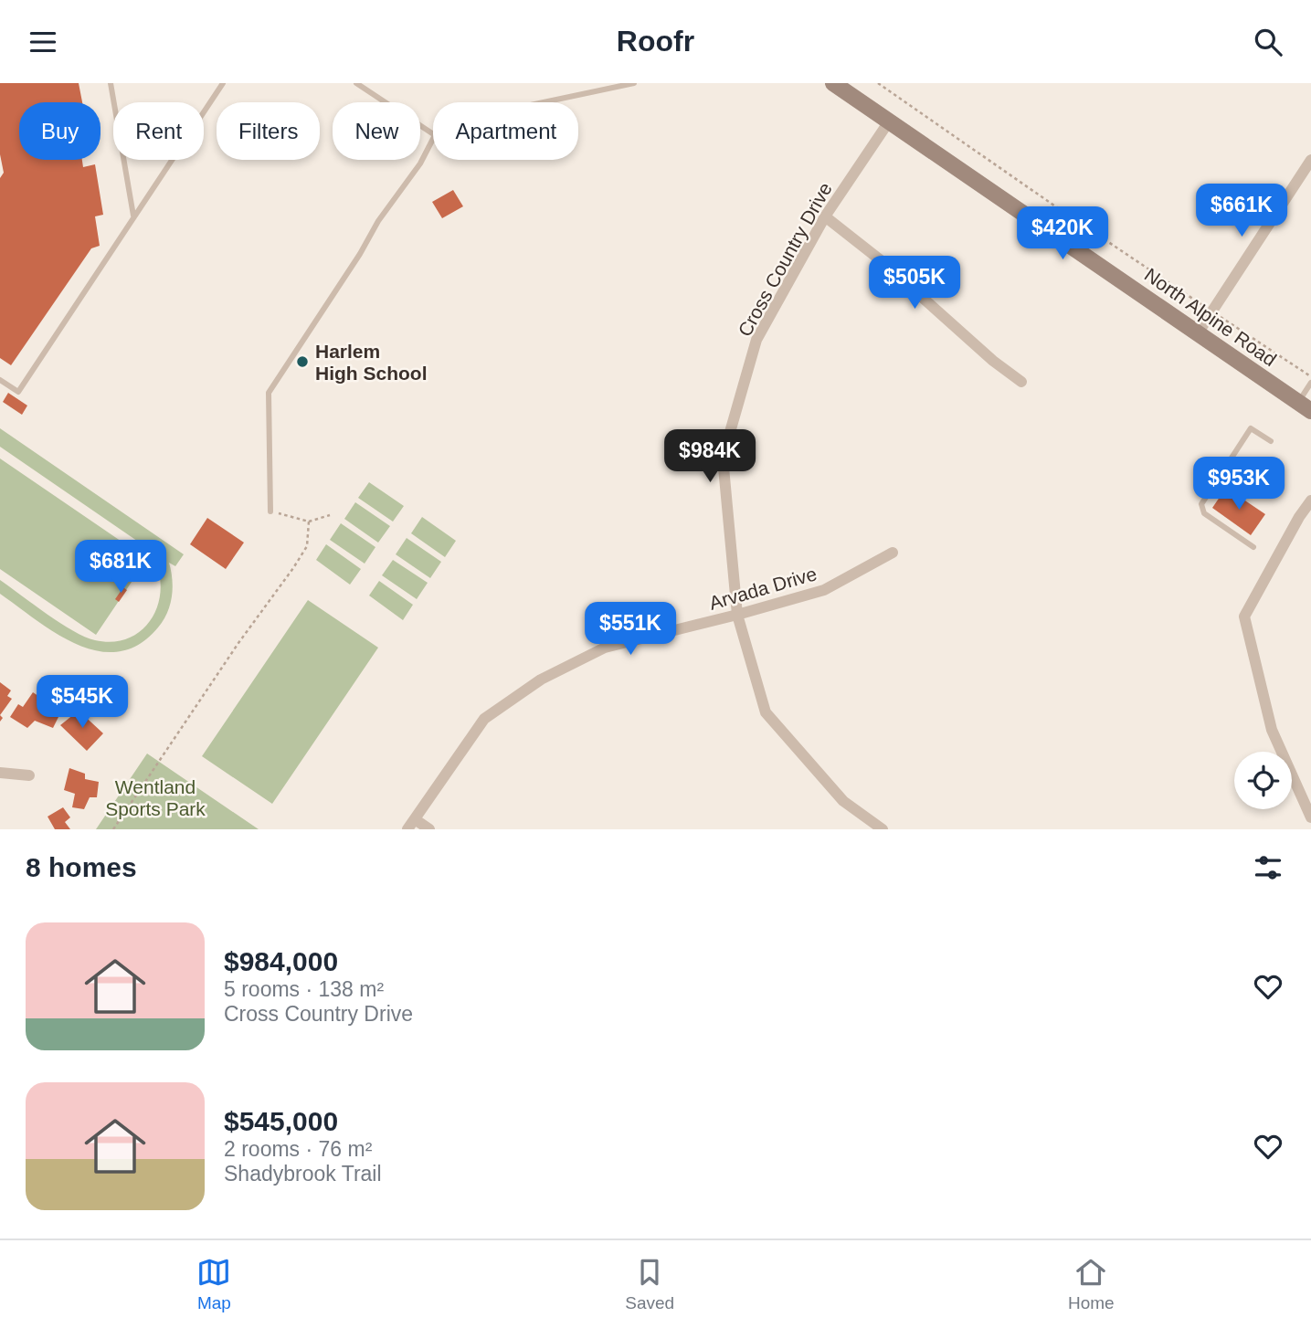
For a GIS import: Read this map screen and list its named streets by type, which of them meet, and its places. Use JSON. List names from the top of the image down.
{
  "streets": {
    "main road": ["North Alpine Road"],
    "street": ["Cross Country Drive", "Arvada Drive"]
  },
  "crossings": [
    ["Cross Country Drive", "North Alpine Road"],
    ["Cross Country Drive", "Arvada Drive"]
  ],
  "parks": ["Wentland Sports Park"],
  "places": ["Harlem High School"],
  "page": {
    "header": "Roofr",
    "chip": [
      "Buy",
      "Rent",
      "Filters",
      "New",
      "Apartment"
    ],
    "price": [
      "$661K",
      "$420K",
      "$505K",
      "$984K",
      "$953K",
      "$681K",
      "$551K",
      "$545K"
    ],
    "heading": "8 homes",
    "list": [
      {
        "name": "$984,000",
        "note": "5 rooms · 138 m² · Cross Country Drive"
      },
      {
        "name": "$545,000",
        "note": "2 rooms · 76 m² · Shadybrook Trail"
      }
    ],
    "tabs": ["Map", "Saved", "Home"]
  }
}
